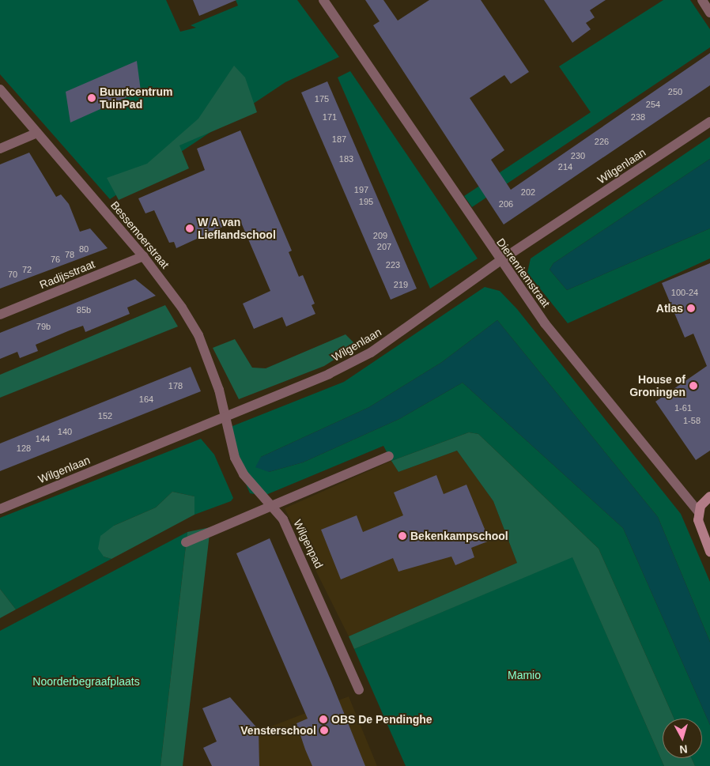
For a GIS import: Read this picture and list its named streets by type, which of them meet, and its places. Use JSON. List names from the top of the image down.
{
  "streets": {
    "street": [
      "Wilgenlaan",
      "Bessemoerstraat",
      "Dierenriemstraat",
      "Radijsstraat",
      "Wilgenpad"
    ]
  },
  "crossings": [
    ["Wilgenlaan", "Bessemoerstraat"],
    ["Wilgenlaan", "Dierenriemstraat"],
    ["Wilgenlaan", "Wilgenpad"],
    ["Bessemoerstraat", "Radijsstraat"],
    ["Bessemoerstraat", "Wilgenpad"]
  ],
  "parks": ["Mamio", "Noorderbegraafplaats"],
  "places": [
    "Buurtcentrum TuinPad",
    "W A van Lieflandschool",
    "Atlas",
    "House of Groningen",
    "Bekenkampschool",
    "OBS De Pendinghe",
    "Vensterschool"
  ],
  "house_numbers": [
    "250",
    "175",
    "254",
    "171",
    "238",
    "187",
    "226",
    "230",
    "183",
    "214",
    "197",
    "202",
    "195",
    "206",
    "209",
    "207",
    "80",
    "78",
    "76",
    "223",
    "72",
    "70",
    "219",
    "100-24",
    "85b",
    "79b",
    "178",
    "164",
    "1-61",
    "152",
    "1-58",
    "140",
    "144",
    "128"
  ],
  "north": "bottom"
}
